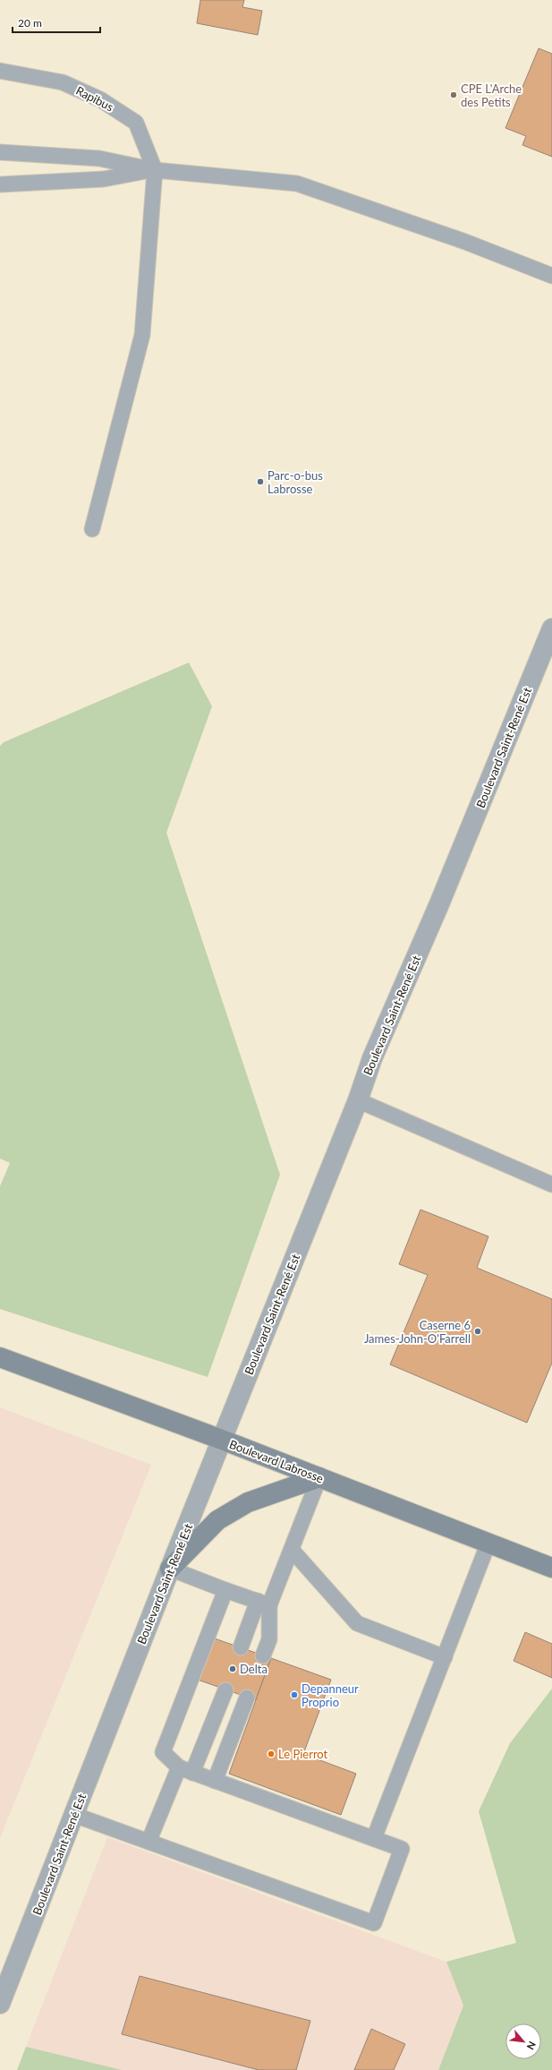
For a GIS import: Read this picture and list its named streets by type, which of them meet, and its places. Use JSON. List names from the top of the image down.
{
  "streets": {
    "main road": ["Boulevard Labrosse"],
    "street": ["Boulevard Saint-René Est"],
    "lane": ["Rapibus"]
  },
  "crossings": [
    ["Boulevard Saint-René Est", "Boulevard Labrosse"]
  ],
  "places": [
    "CPE L'Arche des Petits",
    "Parc-o-bus Labrosse",
    "Caserne 6 James-John-O'Farrell",
    "Delta",
    "Depanneur Proprio",
    "Le Pierrot"
  ],
  "scale_bar": "20 m",
  "north": "bottom right"
}
